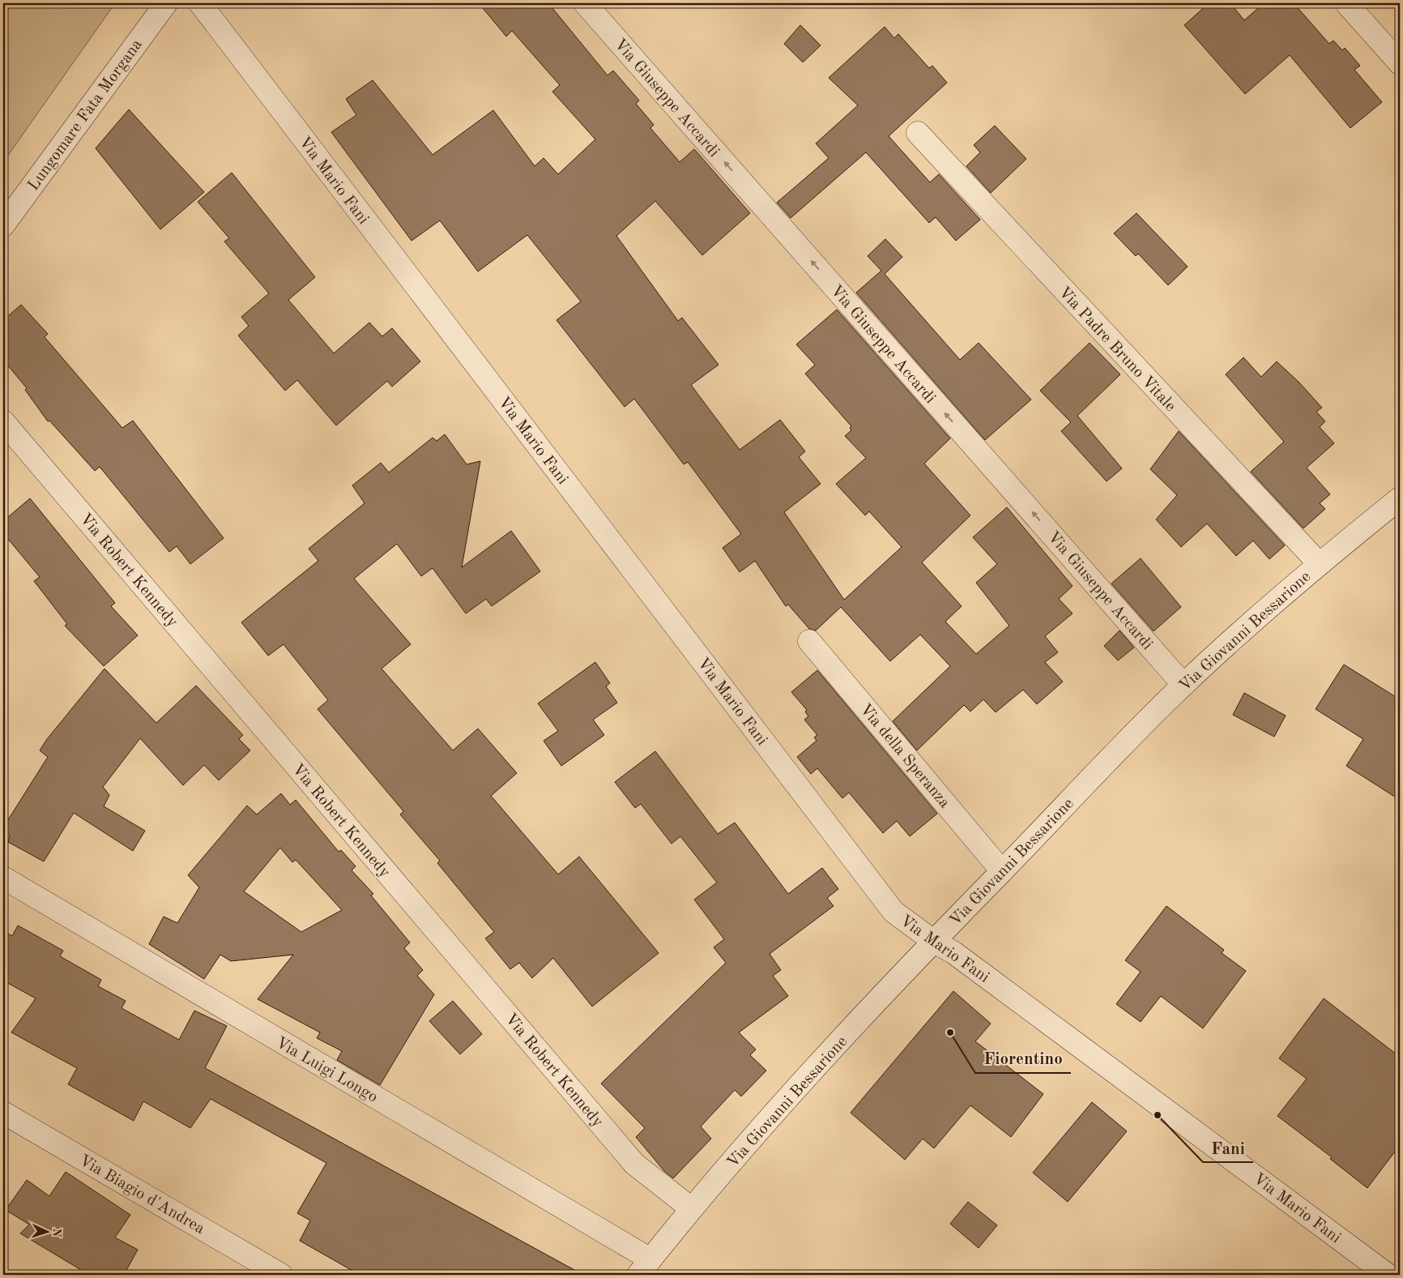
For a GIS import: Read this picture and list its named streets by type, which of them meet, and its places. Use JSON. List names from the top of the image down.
{
  "streets": {
    "street": [
      "Via Giuseppe Accardi",
      "Lungomare Fata Morgana",
      "Via Mario Fani",
      "Via Padre Bruno Vitale",
      "Via Robert Kennedy",
      "Via Giovanni Bessarione",
      "Via della Speranza",
      "Via Luigi Longo",
      "Via Biagio d'Andrea"
    ]
  },
  "crossings": [
    ["Via Giuseppe Accardi", "Via Giovanni Bessarione"],
    ["Via Mario Fani", "Via Giovanni Bessarione"],
    ["Via Padre Bruno Vitale", "Via Giovanni Bessarione"],
    ["Via Robert Kennedy", "Via Giovanni Bessarione"],
    ["Via Giovanni Bessarione", "Via della Speranza"],
    ["Via Giovanni Bessarione", "Via Luigi Longo"]
  ],
  "one_way": ["Via Giuseppe Accardi"],
  "places": ["Fiorentino", "Fani"],
  "north": "right"
}
